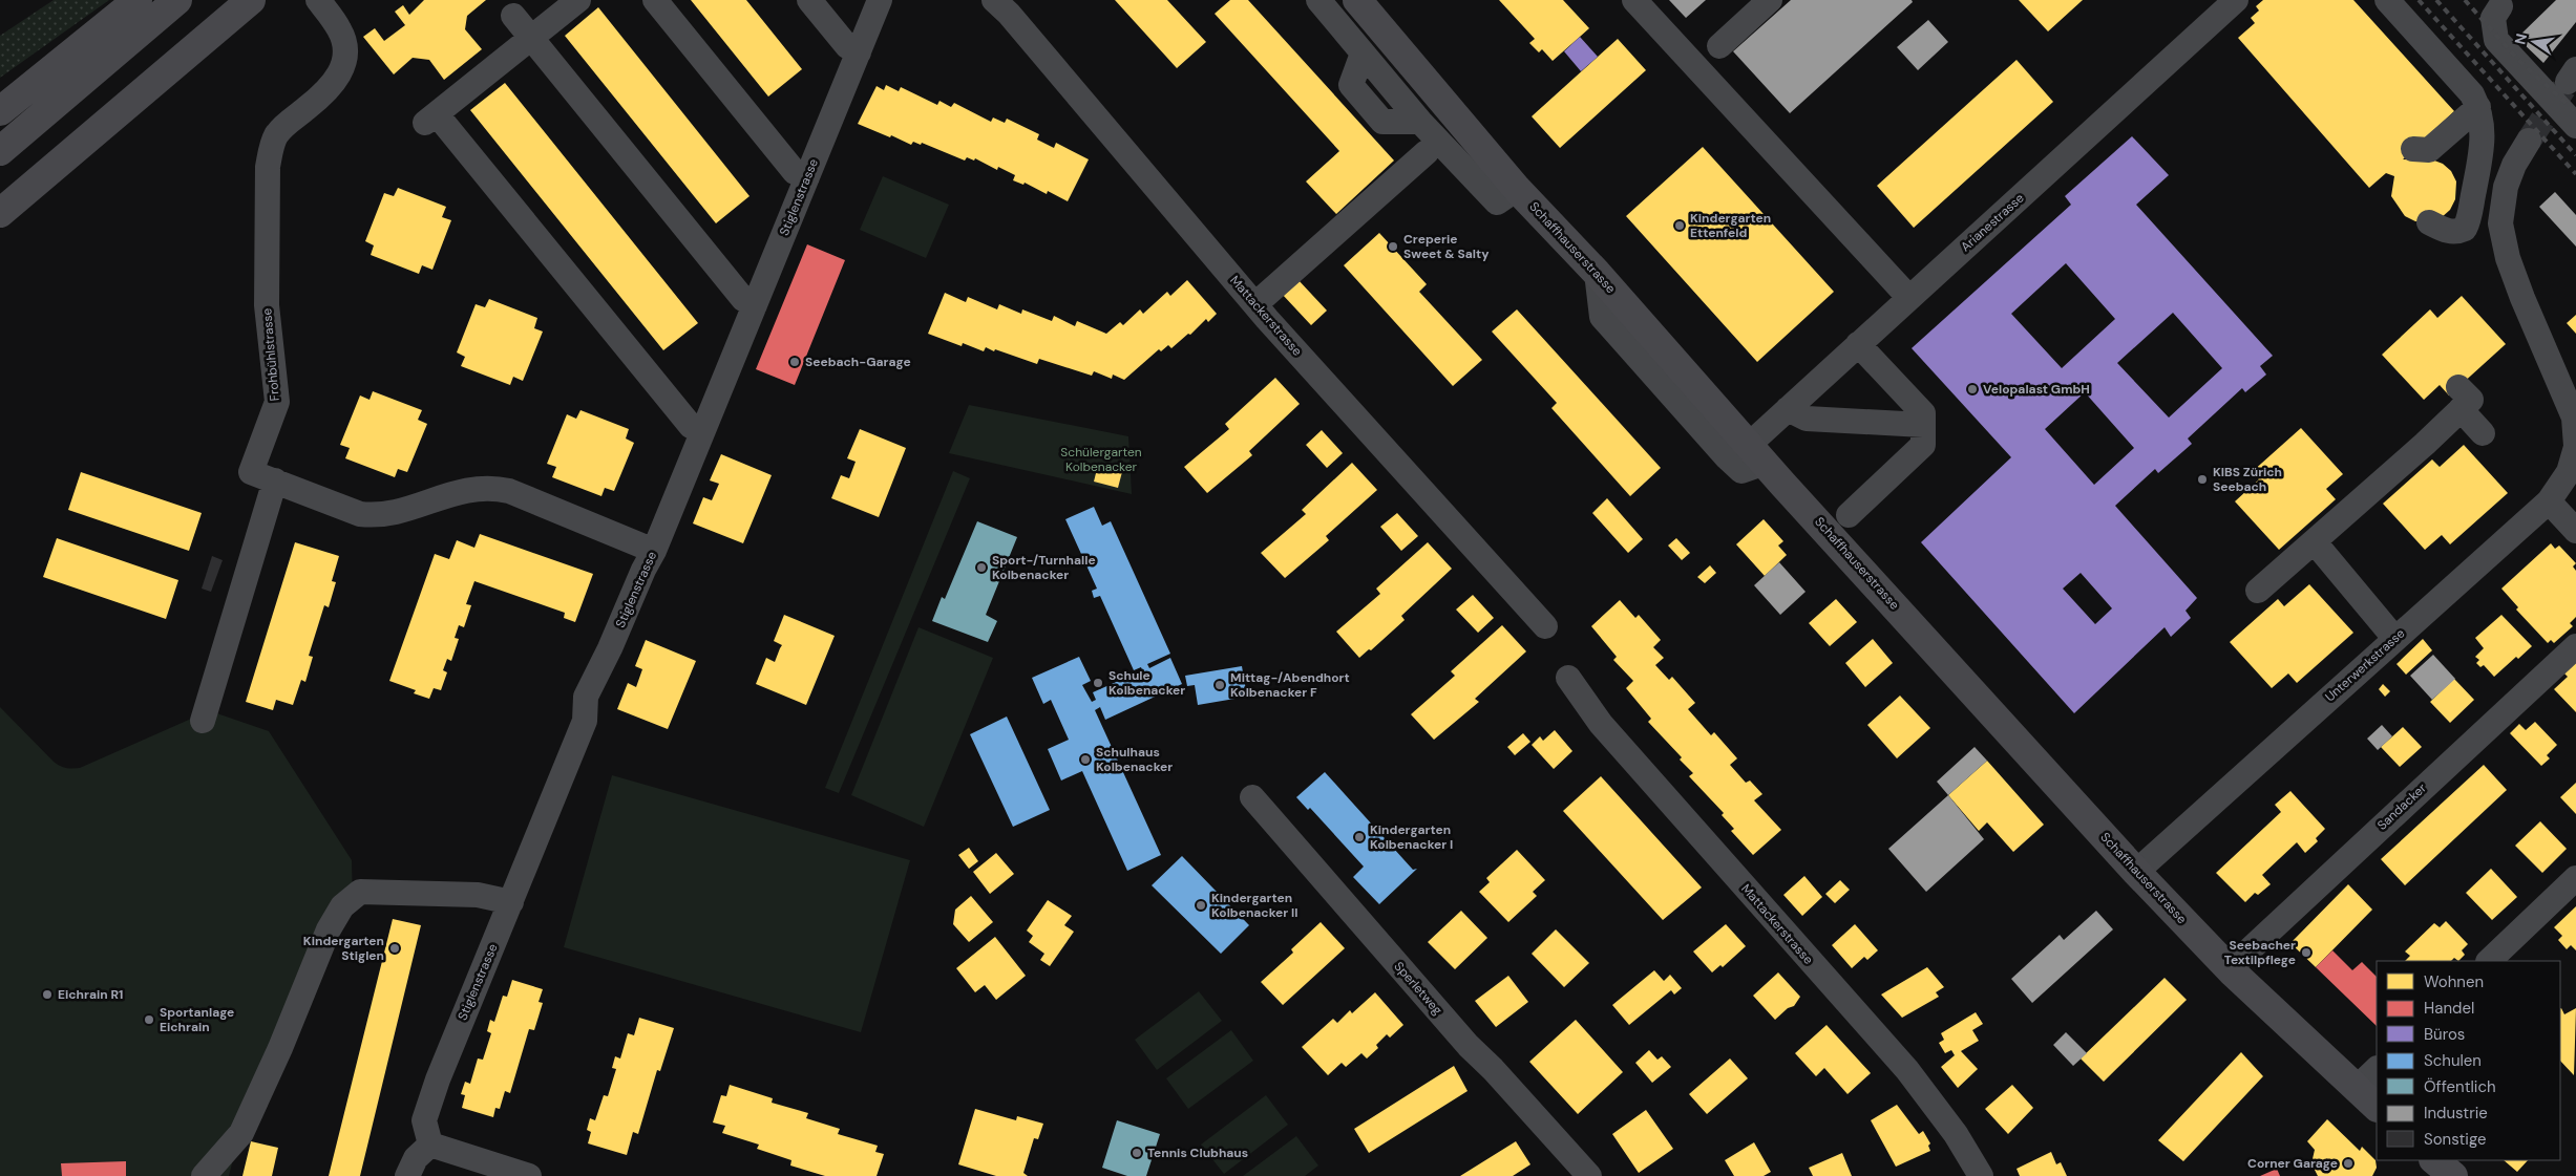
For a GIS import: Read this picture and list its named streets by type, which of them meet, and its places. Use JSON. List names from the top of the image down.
{
  "streets": {
    "main road": ["Schaffhauserstrasse"],
    "street": [
      "Stiglenstrasse",
      "Arianestrasse",
      "Mattackerstrasse",
      "Frohbühlstrasse",
      "Unterwerkstrasse",
      "Sandacker",
      "Sperletweg"
    ]
  },
  "crossings": [
    ["Stiglenstrasse", "Frohbühlstrasse"],
    ["Arianestrasse", "Schaffhauserstrasse"],
    ["Schaffhauserstrasse", "Unterwerkstrasse"],
    ["Schaffhauserstrasse", "Sandacker"]
  ],
  "parks": ["Schülergarten Kolbenacker"],
  "places": [
    "Kindergarten Ettenfeld",
    "Creperie Sweet & Salty",
    "Seebach-Garage",
    "Velopalast GmbH",
    "KIBS Zürich Seebach",
    "Sport-/Turnhalle Kolbenacker",
    "Schule Kolbenacker",
    "Mittag-/Abendhort Kolbenacker F",
    "Schulhaus Kolbenacker",
    "Kindergarten Kolbenacker I",
    "Kindergarten Kolbenacker ll",
    "Kindergarten Stiglen",
    "Seebacher Textilpflege",
    "Eichrain R1",
    "Sportanlage Eichrain",
    "Tennis Clubhaus",
    "Corner Garage"
  ],
  "legend": [
    "Wohnen",
    "Handel",
    "Büros",
    "Schulen",
    "Öffentlich",
    "Industrie",
    "Sonstige"
  ],
  "north": "left"
}
